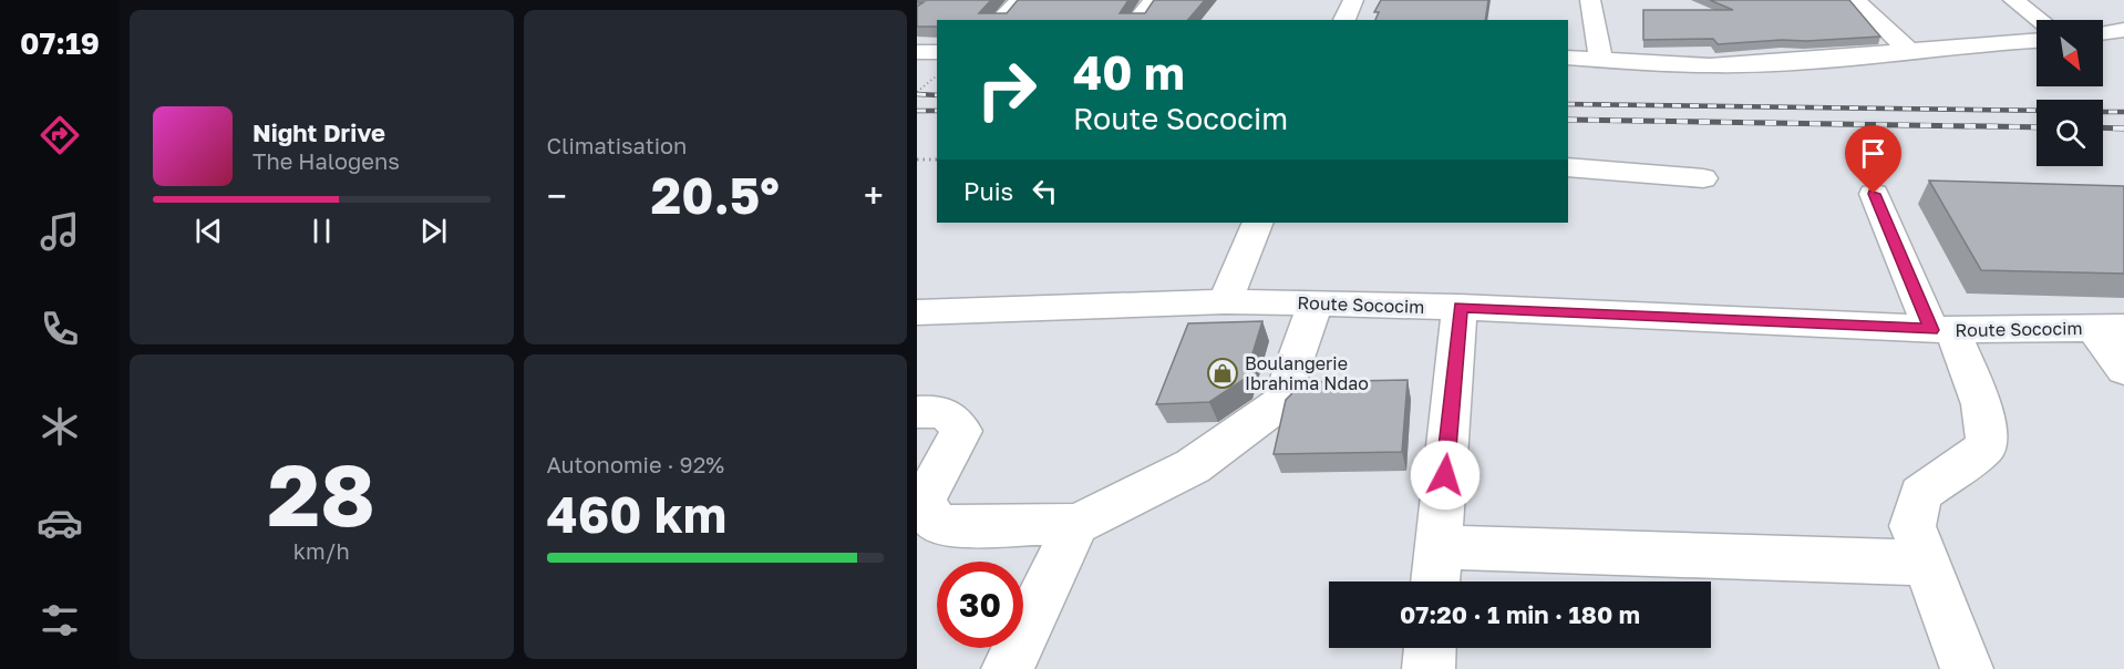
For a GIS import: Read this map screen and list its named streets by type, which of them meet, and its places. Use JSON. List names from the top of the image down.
{
  "streets": {
    "street": ["Route Sococim"]
  },
  "places": {
    "shop": ["Boulangerie Ibrahima Ndao"]
  },
  "north": "bottom right",
  "page": {
    "tabs": "07:19",
    "tile": [
      "Climatisation",
      ["28", "km/h"],
      ["Autonomie · 92%", "460 km"]
    ],
    "turn": ["40 m", "Route Sococim"],
    "song": ["Night Drive", "The Halogens"],
    "then": "Puis",
    "heat": ["−", "20.5°", "+"],
    "limit": "30",
    "trip": "07:20 · 1 min · 180 m"
  }
}
